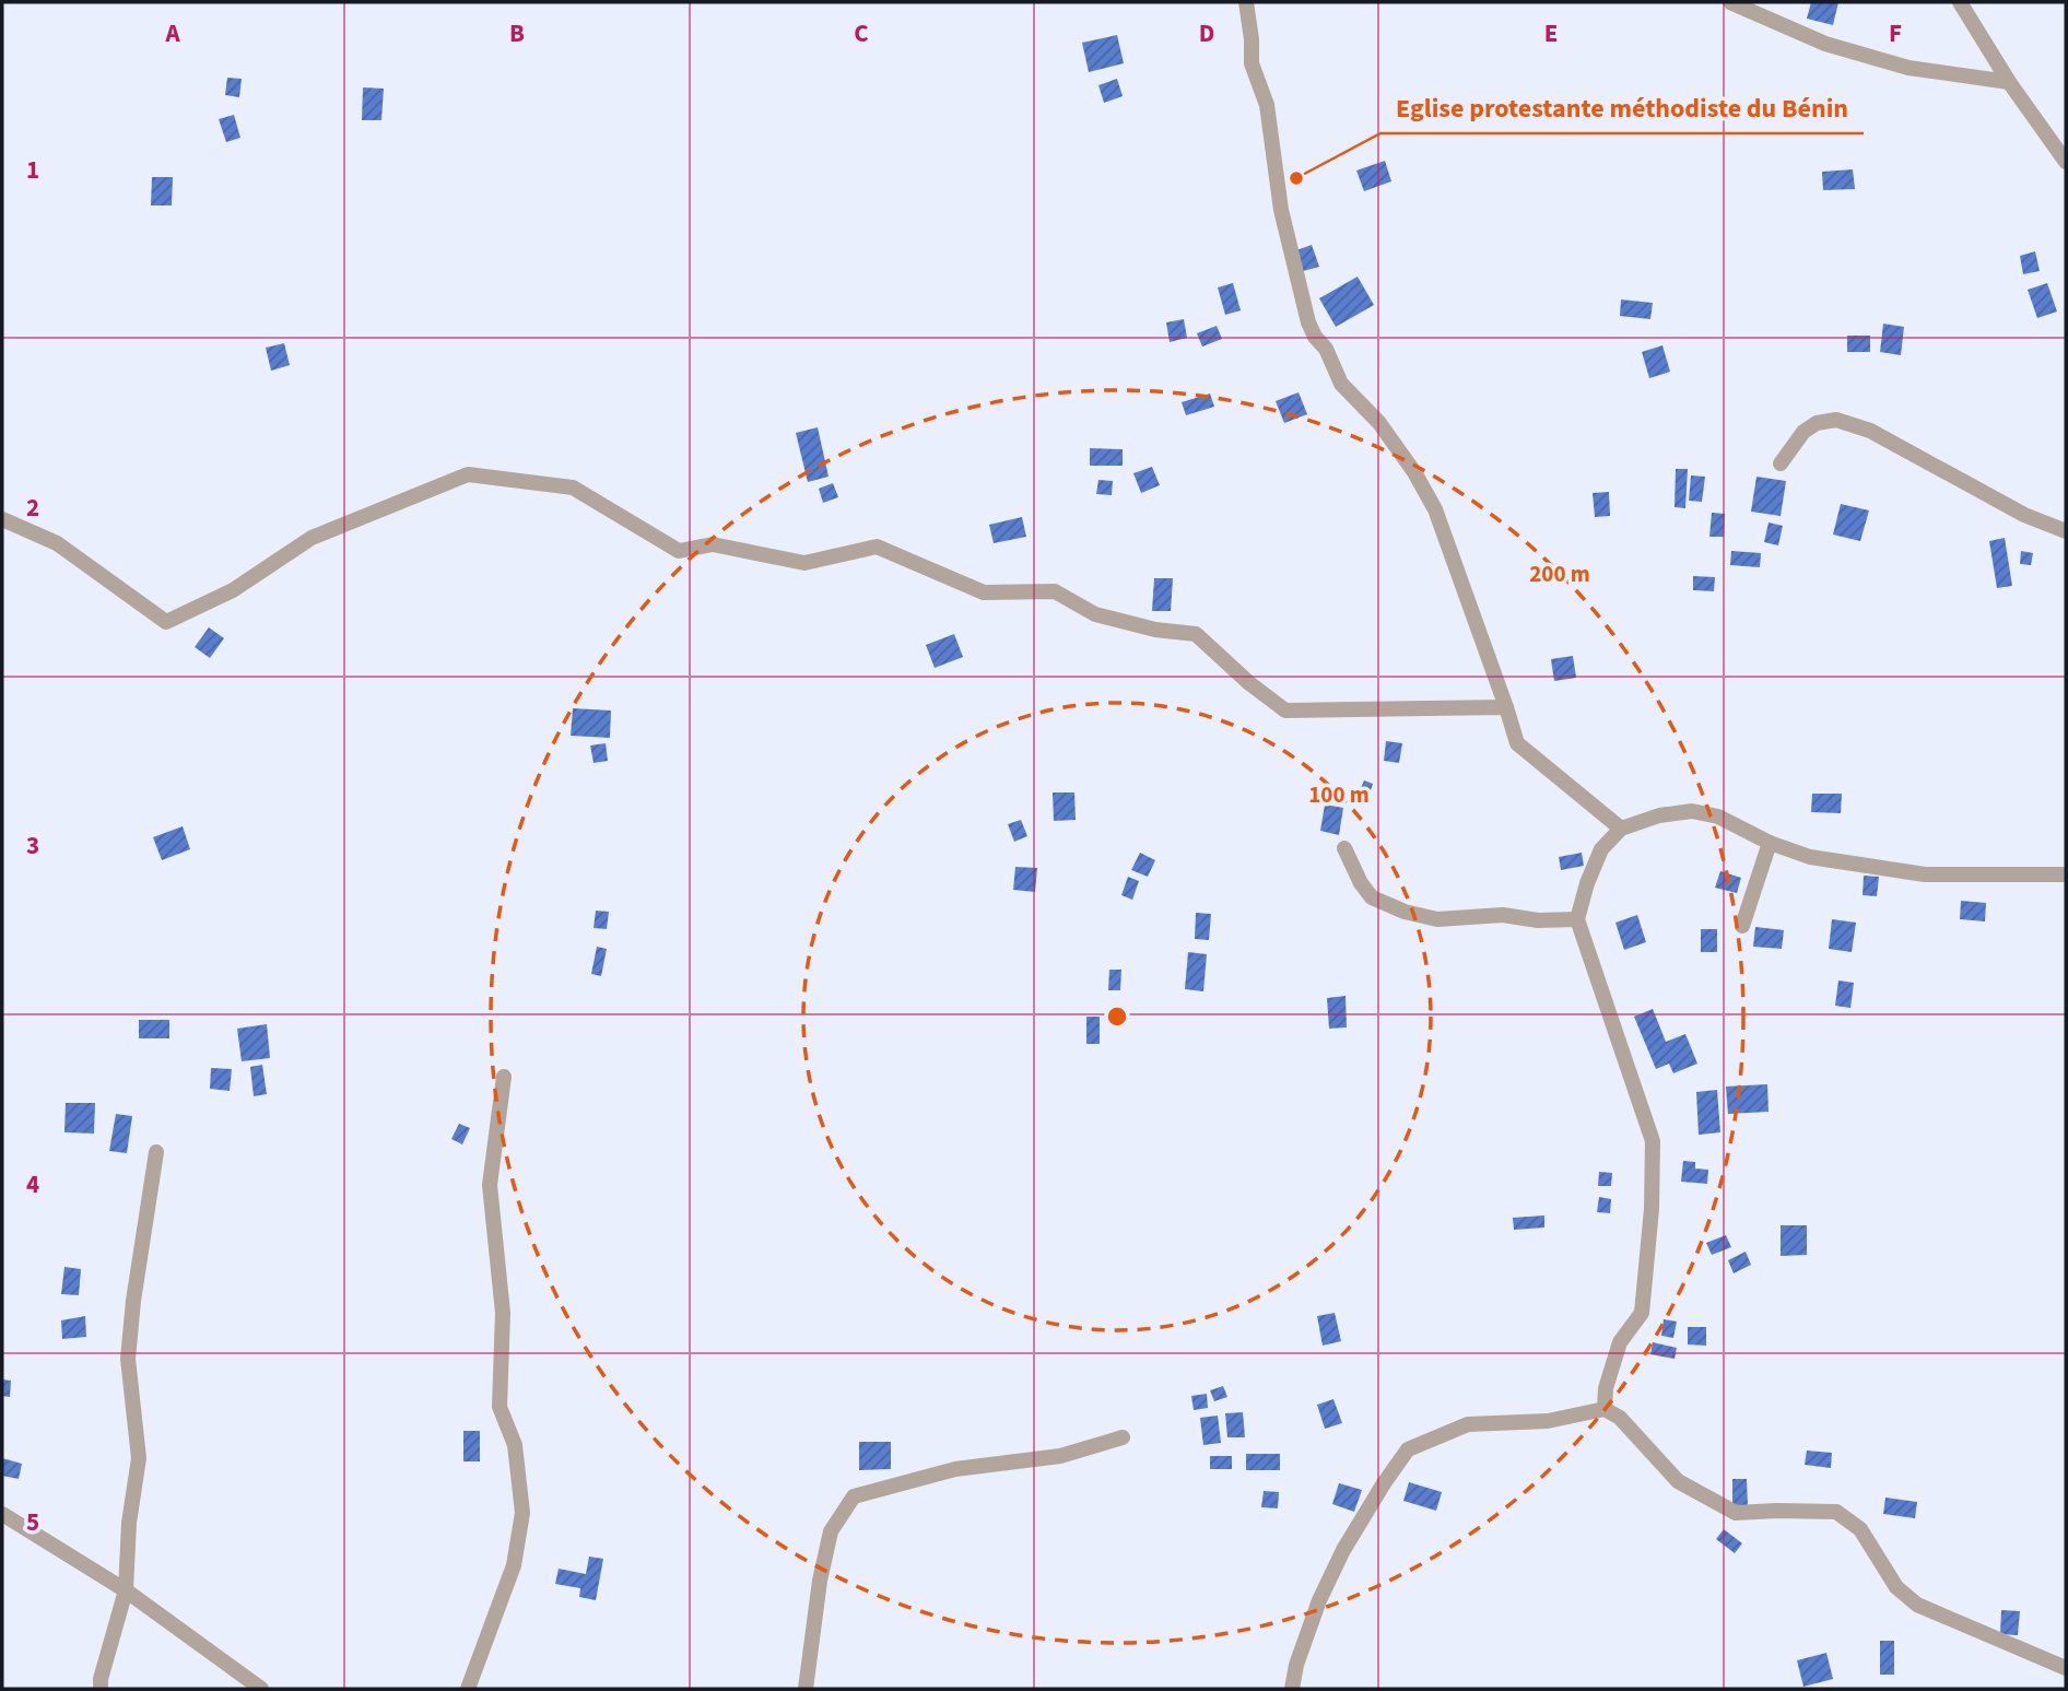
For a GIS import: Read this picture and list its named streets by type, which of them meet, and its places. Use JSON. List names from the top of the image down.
{
  "places": ["Eglise protestante méthodiste du Bénin"],
  "grid": {
    "columns": [
      "A",
      "B",
      "C",
      "D",
      "E",
      "F"
    ],
    "rows": [
      "1",
      "2",
      "3",
      "4",
      "5"
    ]
  },
  "rings": ["200 m", "100 m"]
}
